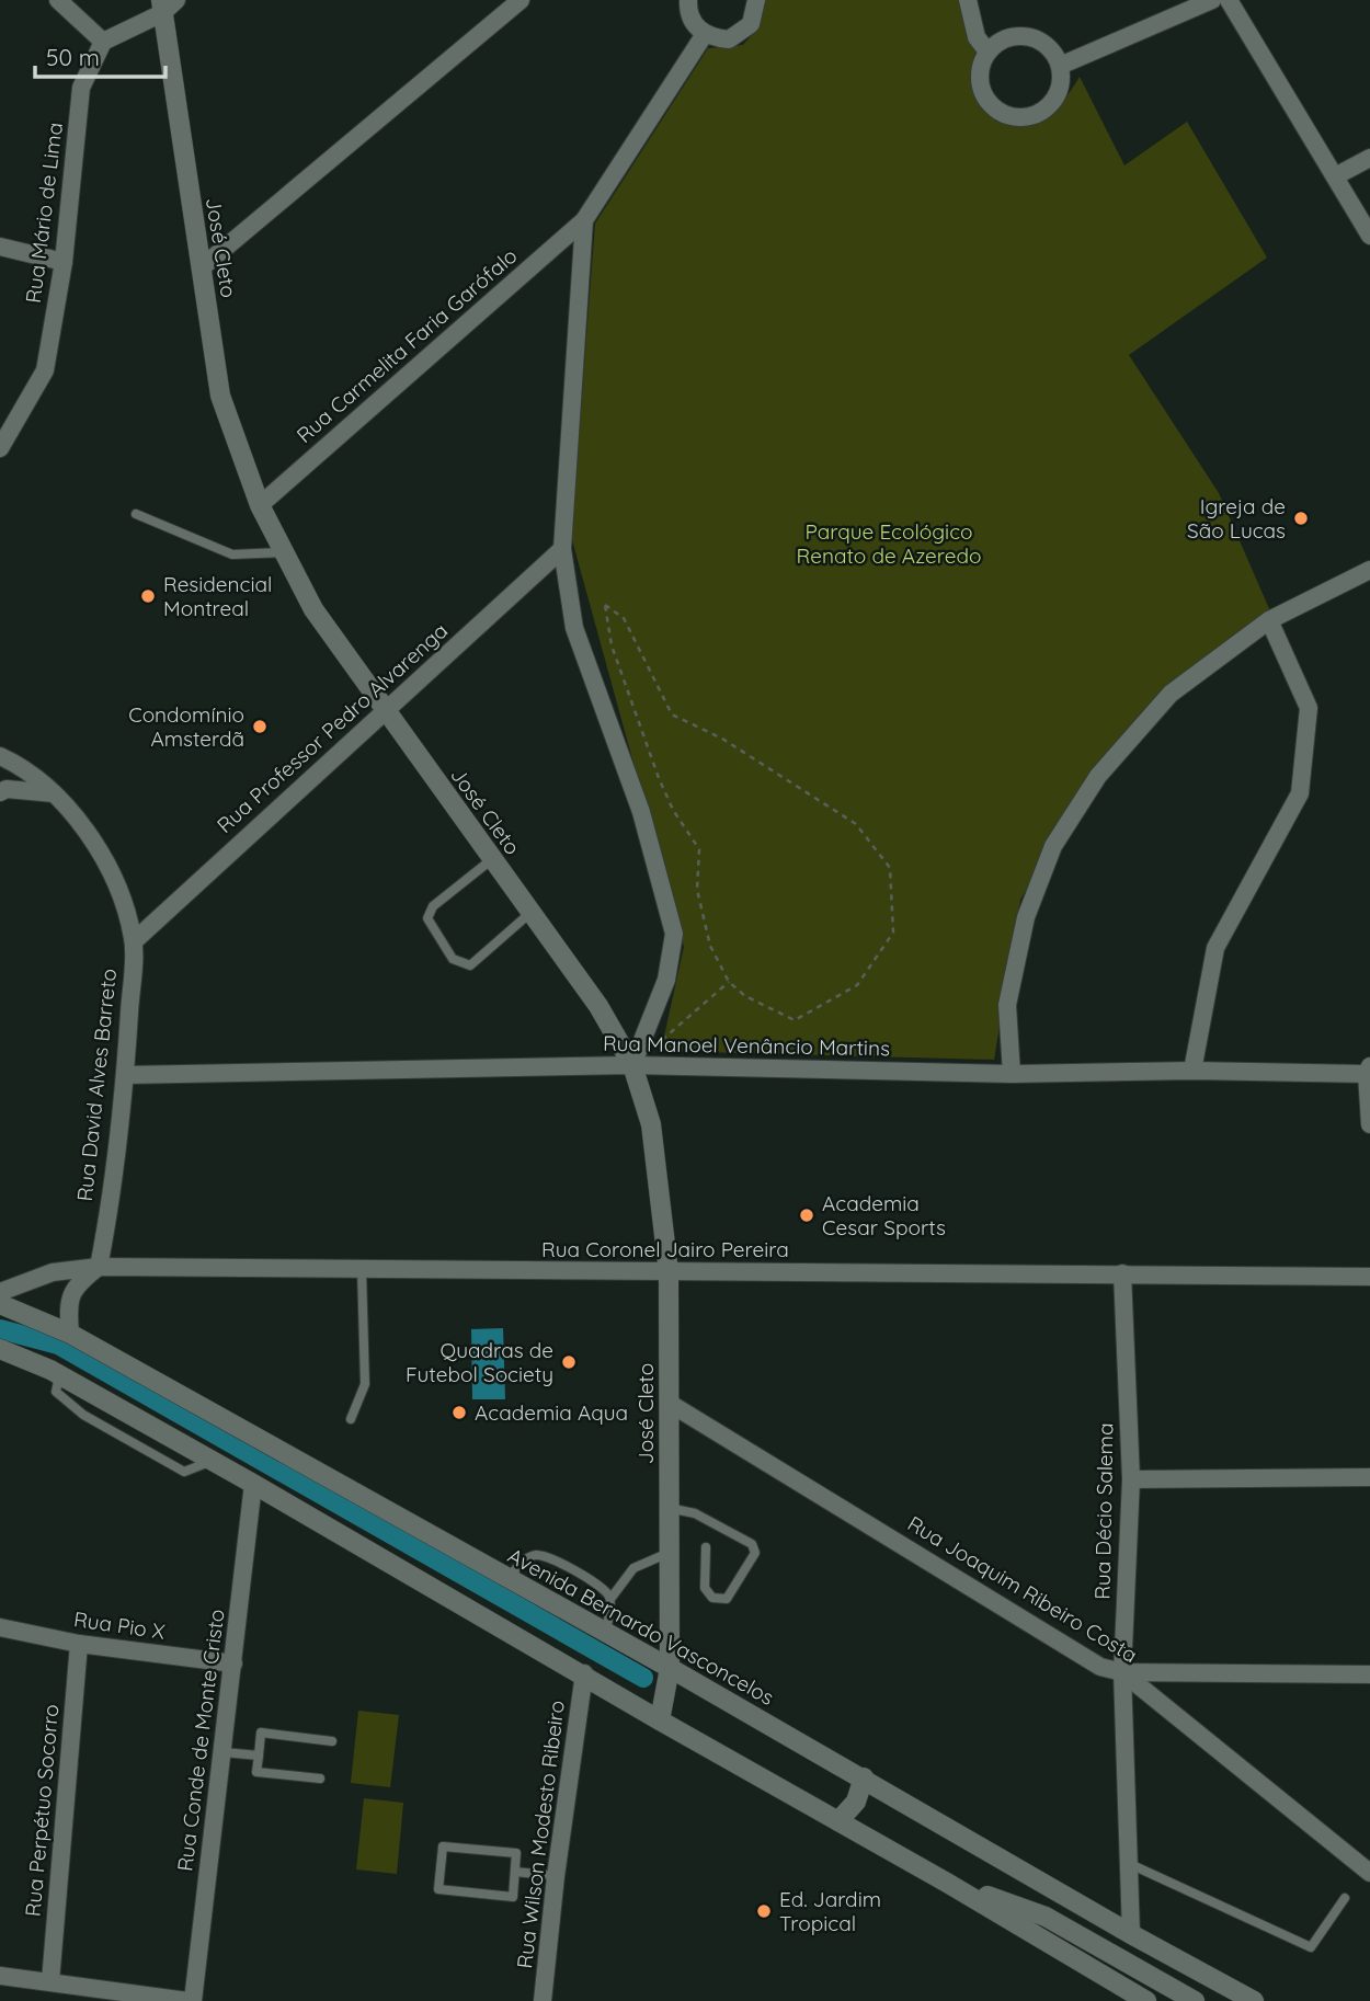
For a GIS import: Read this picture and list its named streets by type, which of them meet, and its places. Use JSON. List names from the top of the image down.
{
  "streets": {
    "main road": ["José Cleto", "Avenida Bernardo Vasconcelos"],
    "street": [
      "Rua Mário de Lima",
      "Rua Carmelita Faria Garófalo",
      "Rua Professor Pedro Alvarenga",
      "Rua Manoel Venâncio Martins",
      "Rua David Alves Barreto",
      "Rua Coronel Jairo Pereira",
      "Rua Décio Salema",
      "Rua Joaquim Ribeiro Costa",
      "Rua Pio X",
      "Rua Conde de Monte Cristo",
      "Rua Perpétuo Socorro",
      "Rua Wilson Modesto Ribeiro"
    ]
  },
  "crossings": [
    ["José Cleto", "Rua Carmelita Faria Garófalo"],
    ["José Cleto", "Rua Professor Pedro Alvarenga"],
    ["José Cleto", "Rua Manoel Venâncio Martins"],
    ["José Cleto", "Rua Coronel Jairo Pereira"],
    ["José Cleto", "Rua Joaquim Ribeiro Costa"],
    ["José Cleto", "Avenida Bernardo Vasconcelos"],
    ["Rua Professor Pedro Alvarenga", "Rua David Alves Barreto"],
    ["Rua Manoel Venâncio Martins", "Rua David Alves Barreto"],
    ["Rua David Alves Barreto", "Rua Coronel Jairo Pereira"],
    ["Rua Coronel Jairo Pereira", "Rua Décio Salema"],
    ["Rua Décio Salema", "Rua Joaquim Ribeiro Costa"],
    ["Rua Décio Salema", "Avenida Bernardo Vasconcelos"],
    ["Rua Pio X", "Rua Conde de Monte Cristo"],
    ["Rua Pio X", "Rua Perpétuo Socorro"]
  ],
  "parks": ["Parque Ecológico Renato de Azeredo"],
  "places": [
    "Igreja de São Lucas",
    "Residencial Montreal",
    "Condomínio Amsterdã",
    "Academia Cesar Sports",
    "Quadras de Futebol Society",
    "Academia Aqua",
    "Ed. Jardim Tropical"
  ],
  "scale_bar": "50 m"
}
